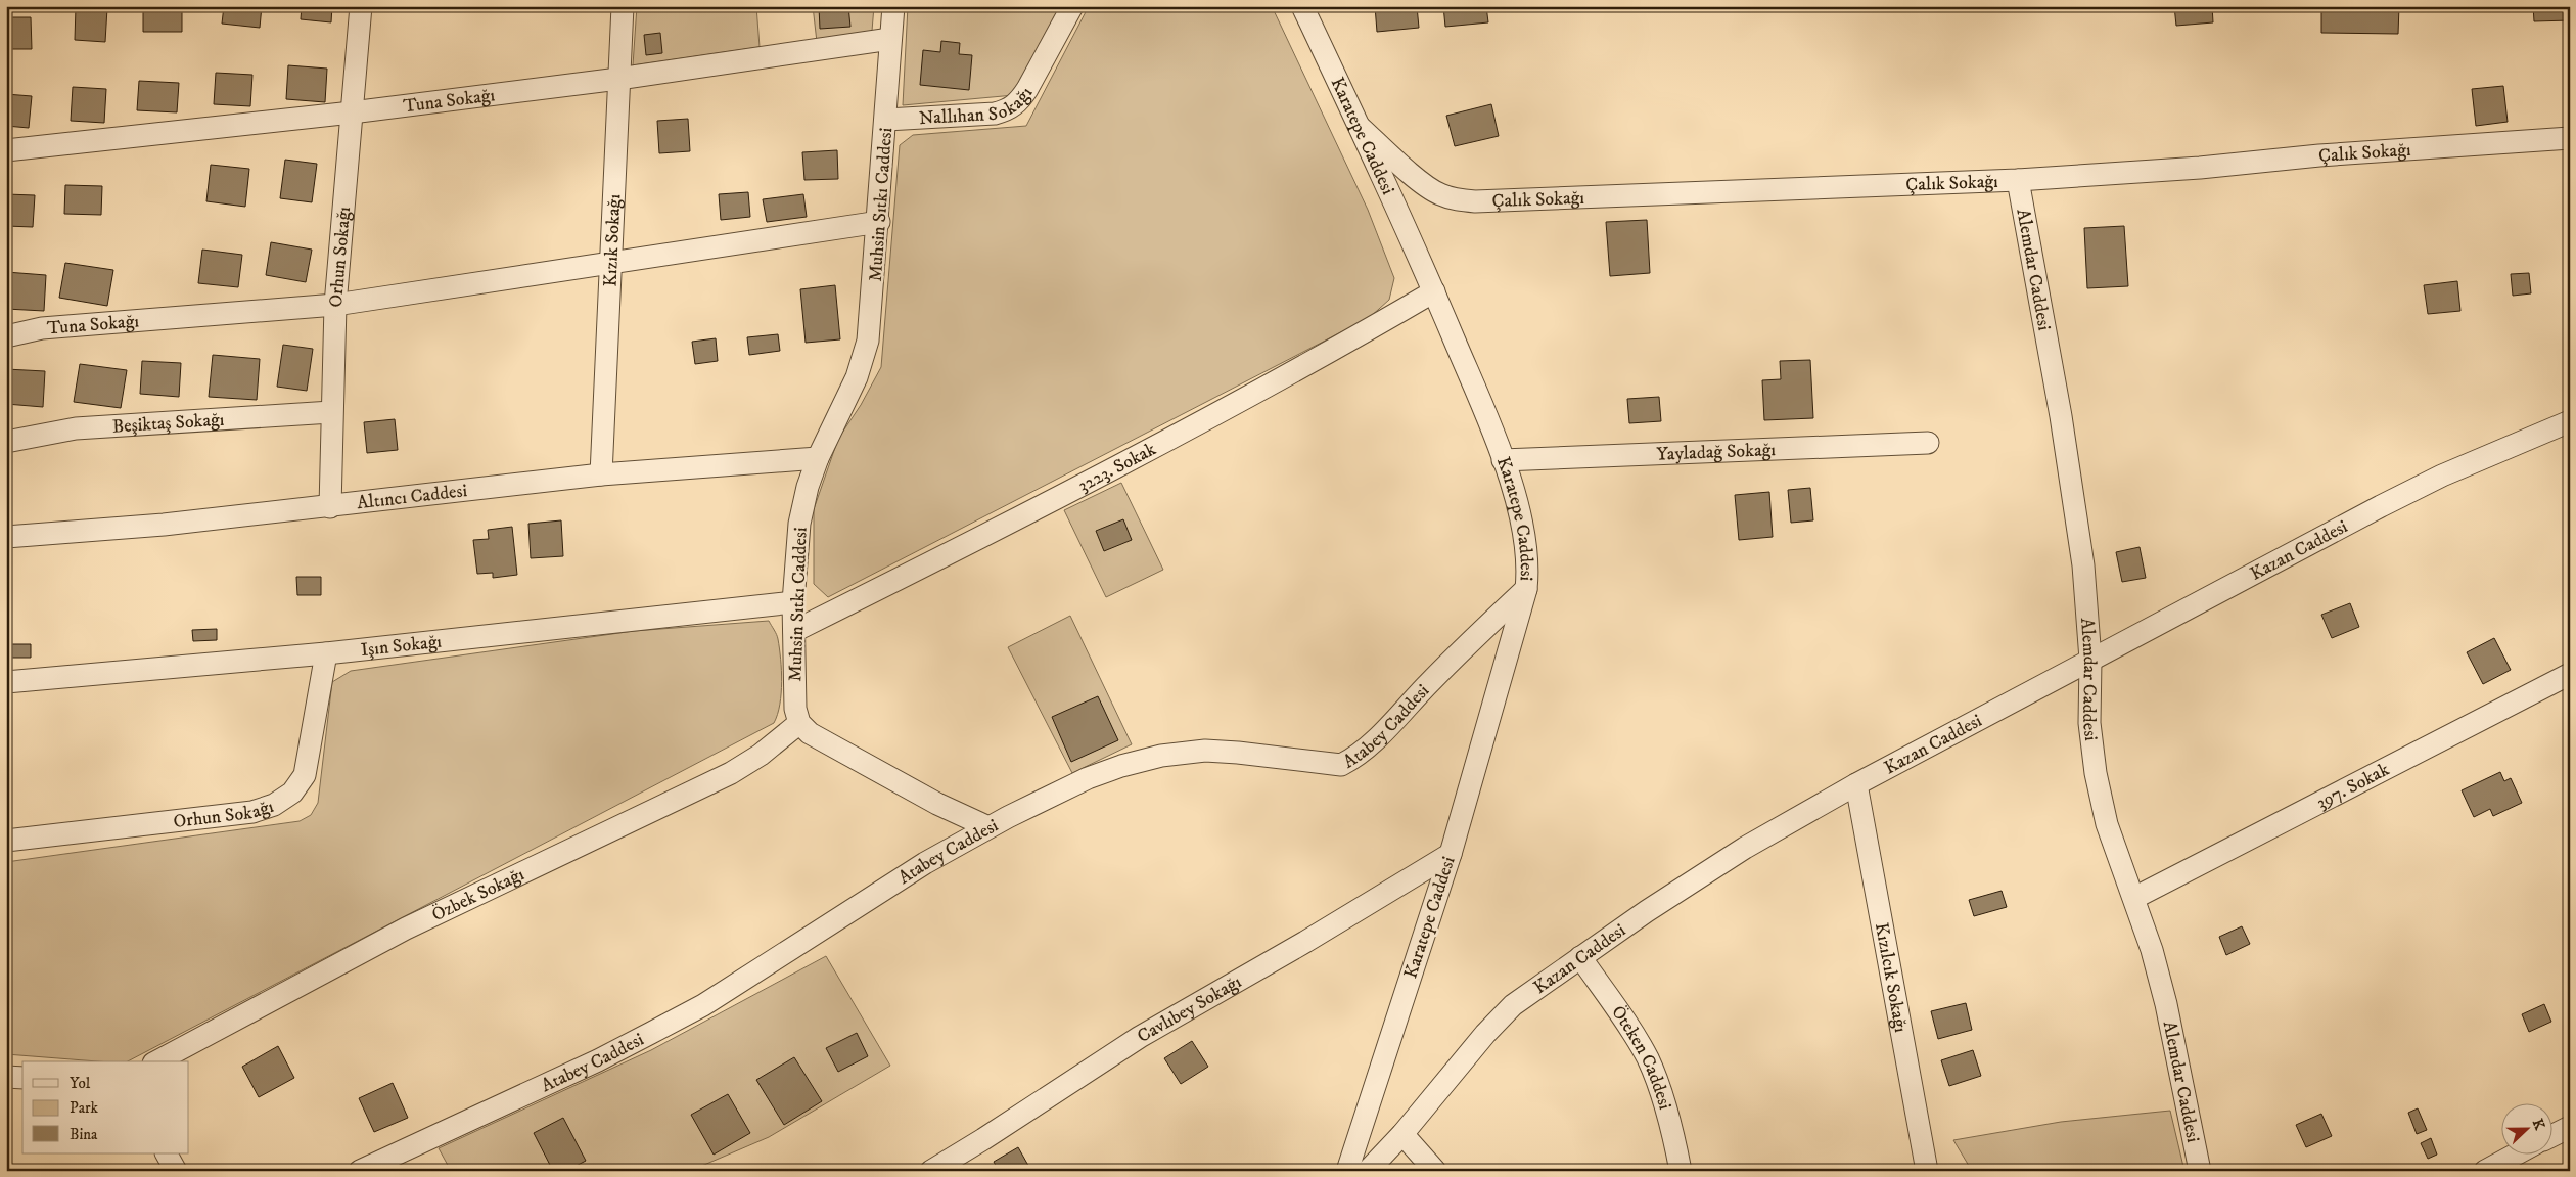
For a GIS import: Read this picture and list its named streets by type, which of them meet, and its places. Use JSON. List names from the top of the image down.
{
  "streets": {
    "street": [
      "Tuna Sokağı",
      "Nallıhan Sokağı",
      "Karatepe Caddesi",
      "Çalık Sokağı",
      "Muhsin Sıtkı Caddesi",
      "Kızık Sokağı",
      "Orhun Sokağı",
      "Alemdar Caddesi",
      "Beşiktaş Sokağı",
      "Yayladağ Sokağı",
      "3223. Sokak",
      "Altıncı Caddesi",
      "Kazan Caddesi",
      "Işın Sokağı",
      "Atabey Caddesi",
      "397. Sokak",
      "Özbek Sokağı",
      "Kızılcık Sokağı",
      "Cavlıbey Sokağı",
      "Öteken Caddesi"
    ]
  },
  "crossings": [
    ["Tuna Sokağı", "Muhsin Sıtkı Caddesi"],
    ["Tuna Sokağı", "Kızık Sokağı"],
    ["Tuna Sokağı", "Orhun Sokağı"],
    ["Nallıhan Sokağı", "Muhsin Sıtkı Caddesi"],
    ["Karatepe Caddesi", "Çalık Sokağı"],
    ["Karatepe Caddesi", "Yayladağ Sokağı"],
    ["Karatepe Caddesi", "3223. Sokak"],
    ["Karatepe Caddesi", "Atabey Caddesi"],
    ["Karatepe Caddesi", "Cavlıbey Sokağı"],
    ["Çalık Sokağı", "Alemdar Caddesi"],
    ["Muhsin Sıtkı Caddesi", "3223. Sokak"],
    ["Muhsin Sıtkı Caddesi", "Altıncı Caddesi"],
    ["Muhsin Sıtkı Caddesi", "Işın Sokağı"],
    ["Muhsin Sıtkı Caddesi", "Özbek Sokağı"],
    ["Kızık Sokağı", "Altıncı Caddesi"],
    ["Orhun Sokağı", "Beşiktaş Sokağı"],
    ["Orhun Sokağı", "Altıncı Caddesi"],
    ["Orhun Sokağı", "Işın Sokağı"],
    ["Alemdar Caddesi", "Kazan Caddesi"],
    ["Alemdar Caddesi", "397. Sokak"],
    ["Kazan Caddesi", "Kızılcık Sokağı"],
    ["Kazan Caddesi", "Öteken Caddesi"]
  ],
  "legend": ["Yol", "Park", "Bina"],
  "north": "right"
}
